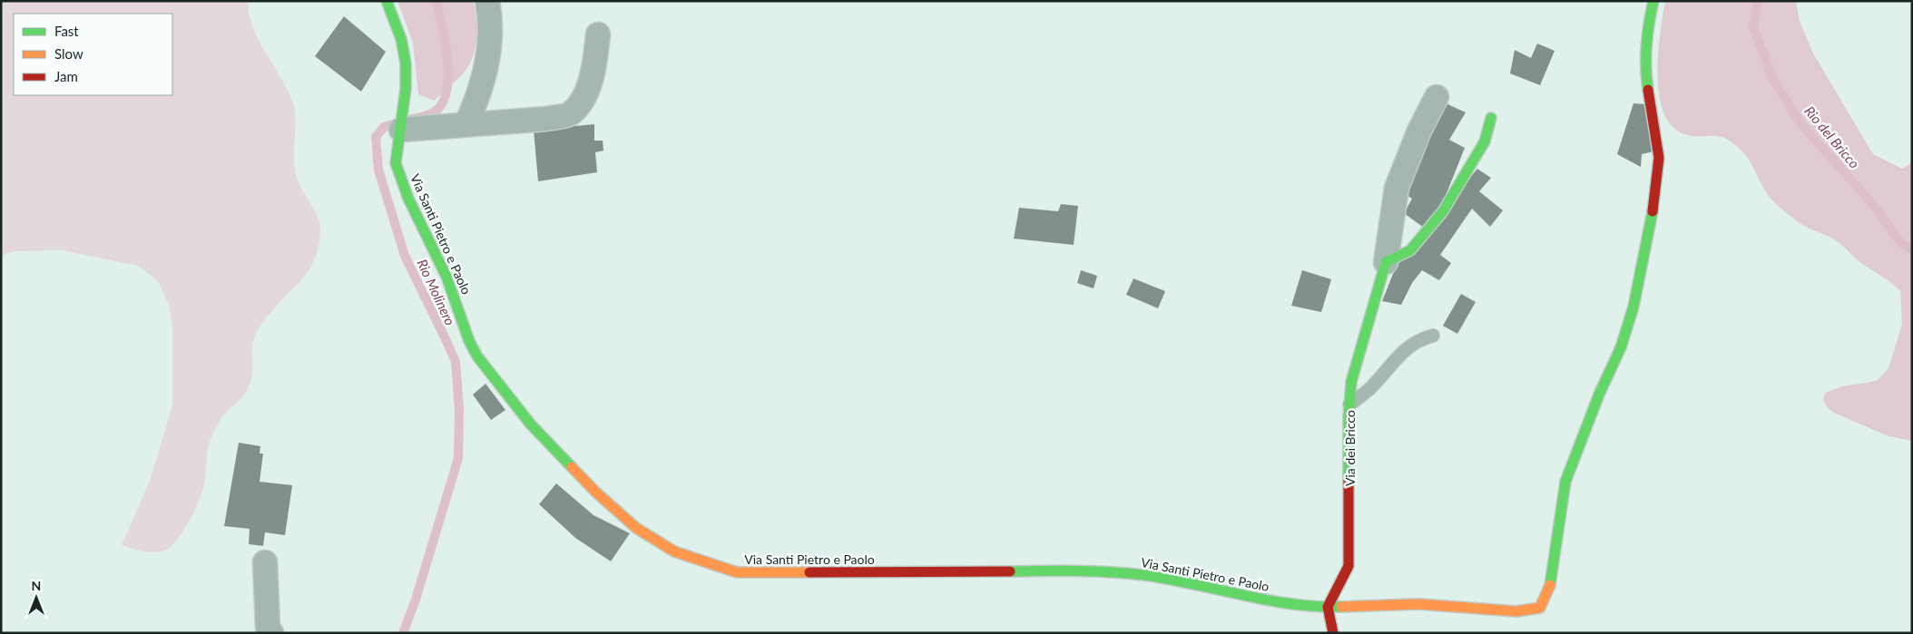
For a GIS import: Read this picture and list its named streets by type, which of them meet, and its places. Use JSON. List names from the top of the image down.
{
  "streets": {
    "street": ["Via Santi Pietro e Paolo", "Via dei Bricco"]
  },
  "crossings": [
    ["Via Santi Pietro e Paolo", "Via dei Bricco"]
  ],
  "water": ["Rio del Bricco", "Rio Molinero"],
  "legend": ["Fast", "Slow", "Jam"],
  "north": "top"
}
